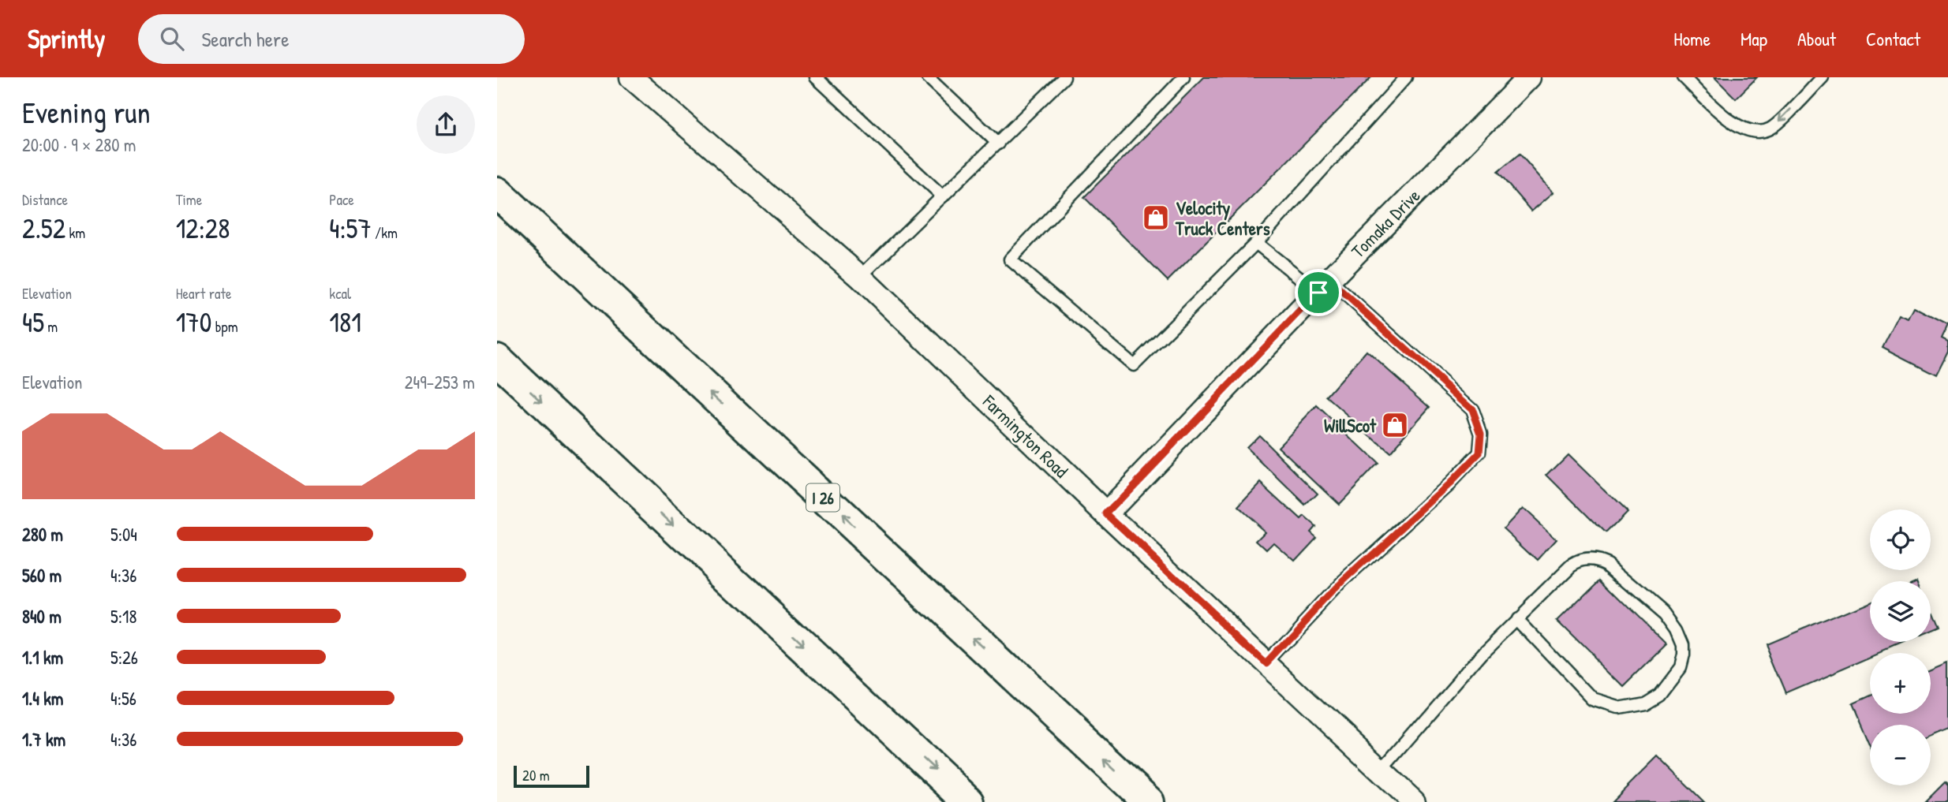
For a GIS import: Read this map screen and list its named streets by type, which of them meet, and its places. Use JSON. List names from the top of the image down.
{
  "streets": {
    "highway": ["I 26"],
    "street": ["Tomaka Drive", "Farmington Road"]
  },
  "crossings": [
    ["Tomaka Drive", "Farmington Road"]
  ],
  "places": {
    "shop": ["Velocity Truck Centers", "WillScot"]
  },
  "scale_bar": "20 m",
  "page": {
    "header": "Sprintly",
    "search": "Search here",
    "nav": [
      "Home",
      "Map",
      "About",
      "Contact"
    ],
    "heading": ["Evening run", "20:00 · 9 × 280 m"],
    "stats": [
      ["Distance", "2.52 km"],
      ["Time", "12:28"],
      ["Pace", "4:57 /km"],
      ["Elevation", "45 m"],
      ["Heart rate", "170 bpm"],
      ["kcal", "181"]
    ],
    "chart": ["Elevation", "249–253 m"],
    "map_buttons": ["+", "−"],
    "list": [
      {
        "name": "280 m",
        "note": "5:04"
      },
      {
        "name": "560 m",
        "note": "4:36"
      },
      {
        "name": "840 m",
        "note": "5:18"
      },
      {
        "name": "1.1 km",
        "note": "5:26"
      },
      {
        "name": "1.4 km",
        "note": "4:56"
      },
      {
        "name": "1.7 km",
        "note": "4:36"
      }
    ],
    "scale": "20 m"
  }
}
